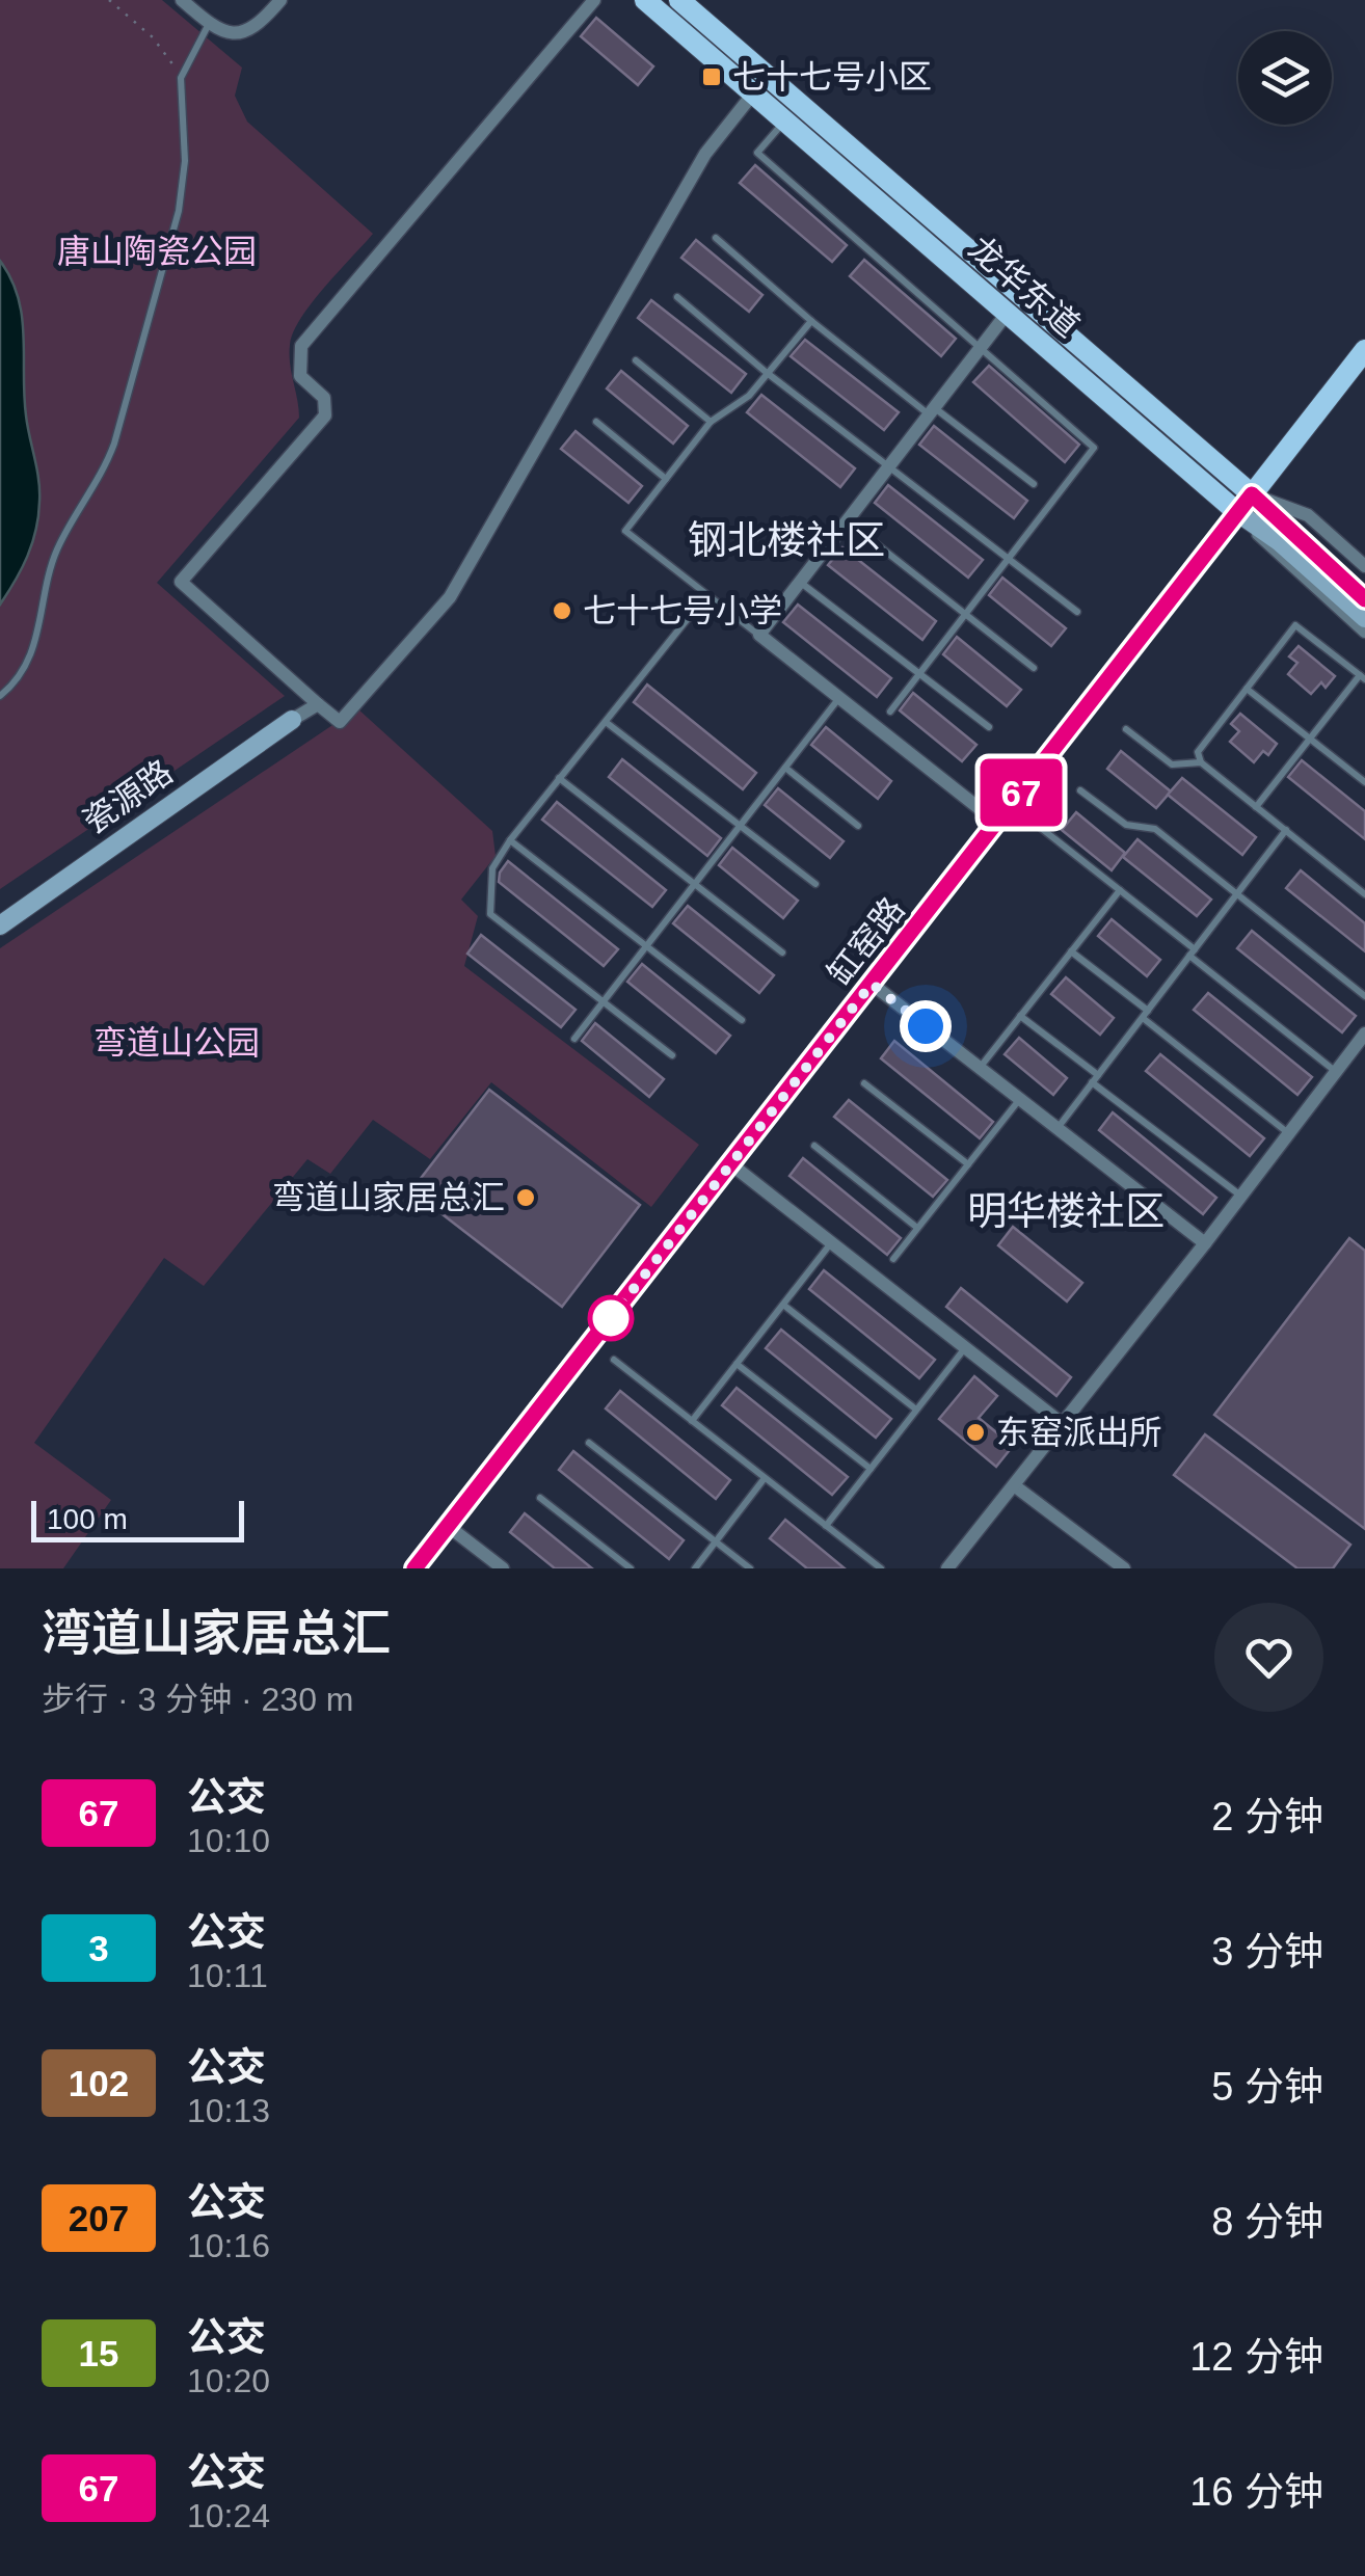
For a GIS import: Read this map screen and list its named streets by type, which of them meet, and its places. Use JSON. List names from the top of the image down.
{
  "streets": {
    "main road": ["龙华东道", "缸窑路"],
    "street": ["瓷源路"]
  },
  "crossings": [
    ["龙华东道", "缸窑路"]
  ],
  "districts": ["钢北楼社区", "明华楼社区"],
  "parks": ["唐山陶瓷公园", "弯道山公园"],
  "places": {
    "transit": ["七十七号小区"],
    "other": ["七十七号小学", "弯道山家居总汇", "东窑派出所"]
  },
  "lines": ["bus line 67"],
  "scale_bar": "100 m",
  "page": {
    "on_map": "67",
    "scale": "100 m",
    "heading": ["湾道山家居总汇", "步行 · 3 分钟 · 230 m"],
    "list": [
      {
        "mark": "67",
        "name": "公交",
        "note": "10:10",
        "value": "2 分钟"
      },
      {
        "mark": "3",
        "name": "公交",
        "note": "10:11",
        "value": "3 分钟"
      },
      {
        "mark": "102",
        "name": "公交",
        "note": "10:13",
        "value": "5 分钟"
      },
      {
        "mark": "207",
        "name": "公交",
        "note": "10:16",
        "value": "8 分钟"
      },
      {
        "mark": "15",
        "name": "公交",
        "note": "10:20",
        "value": "12 分钟"
      },
      {
        "mark": "67",
        "name": "公交",
        "note": "10:24",
        "value": "16 分钟"
      }
    ]
  }
}
